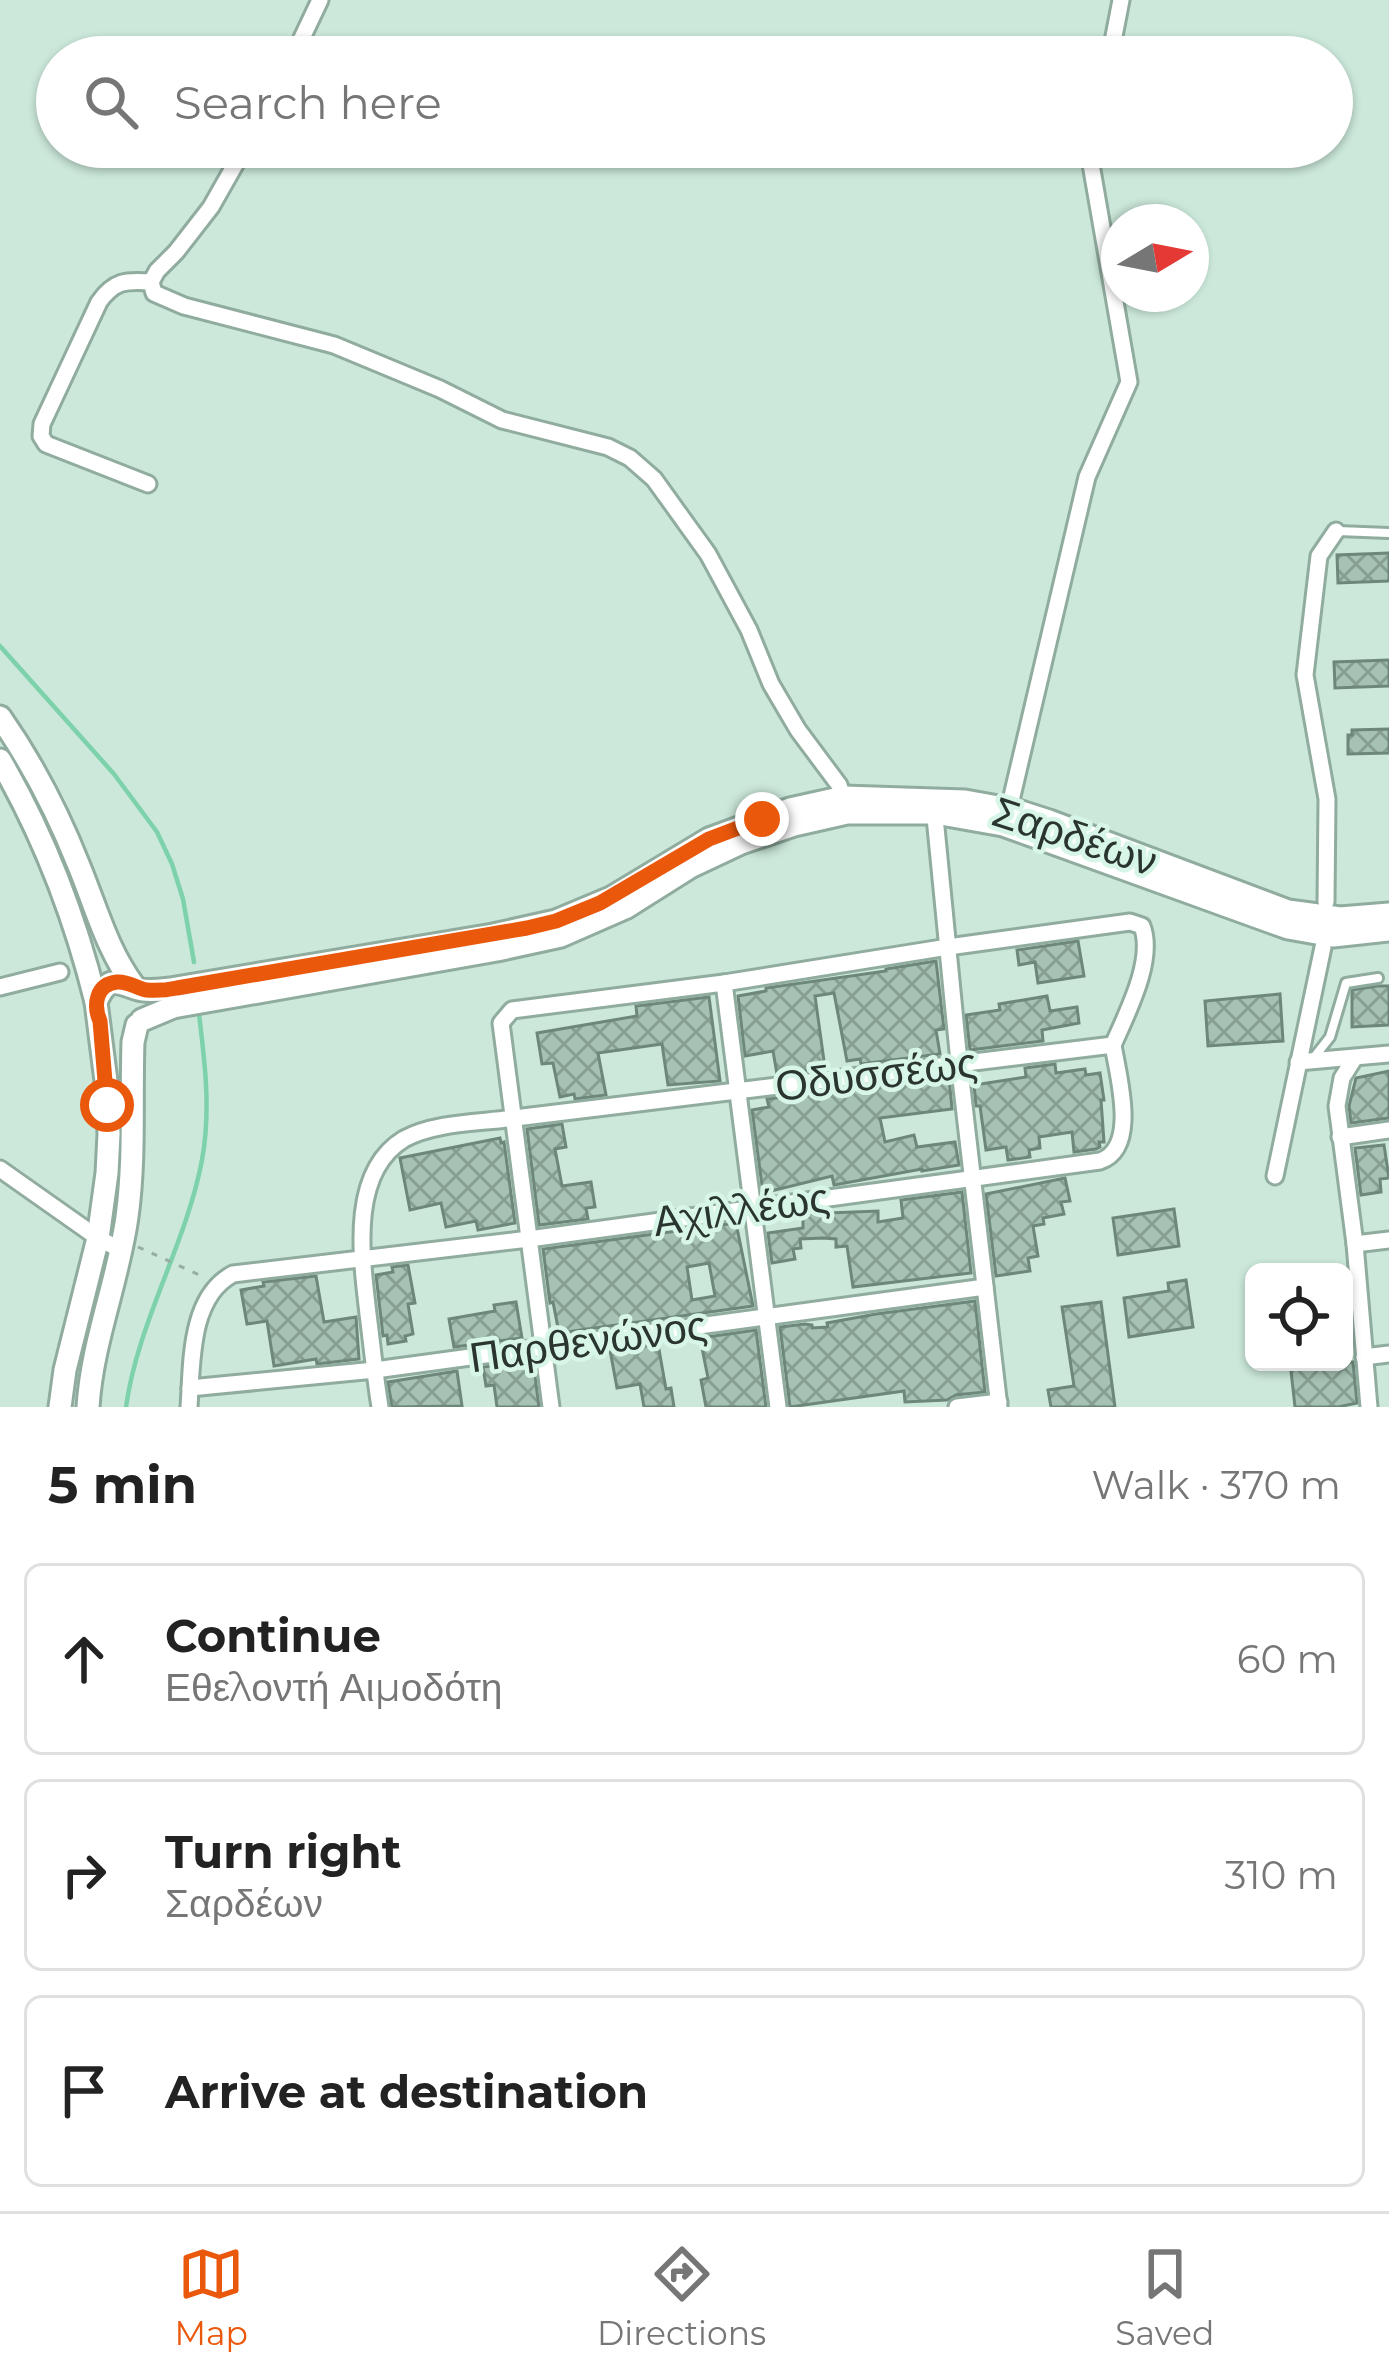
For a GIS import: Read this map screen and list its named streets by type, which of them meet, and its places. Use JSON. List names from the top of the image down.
{
  "streets": {
    "main road": ["Σαρδέων"],
    "street": ["Οδυσσέως", "Αχιλλέως", "Παρθενώνος"]
  },
  "crossings": [
    ["Οδυσσέως", "Αχιλλέως"],
    ["Οδυσσέως", "Παρθενώνος"]
  ],
  "north": "right",
  "page": {
    "search": "Search here",
    "heading": ["5 min", "Walk · 370 m"],
    "list": [
      ["Continue", "Εθελοντή Αιμοδότη", "60 m"],
      ["Turn right", "Σαρδέων", "310 m"],
      "Arrive at destination"
    ],
    "nav": ["Map", "Directions", "Saved"]
  }
}
